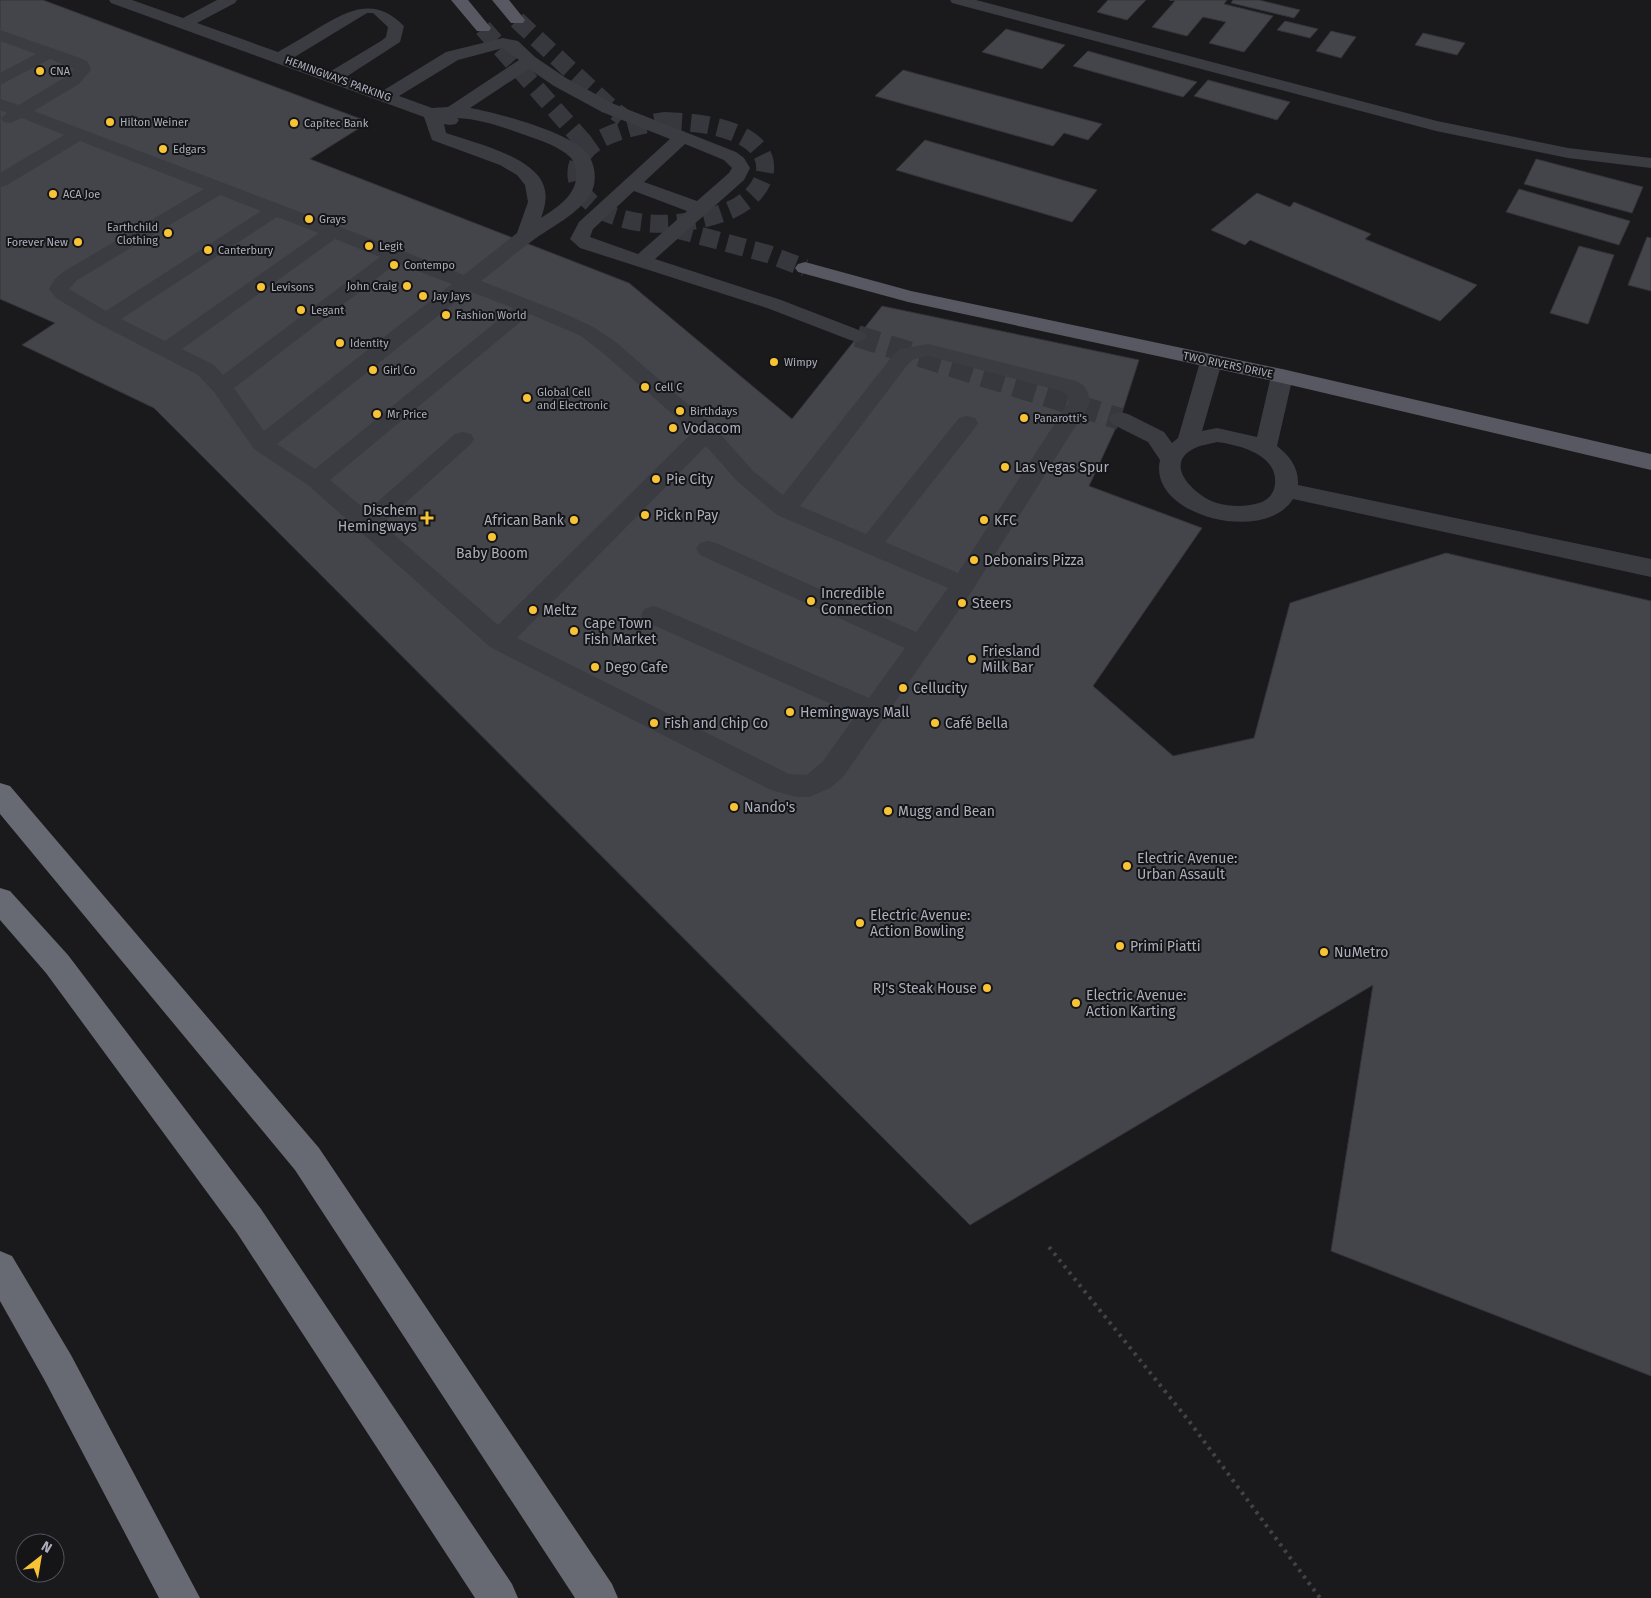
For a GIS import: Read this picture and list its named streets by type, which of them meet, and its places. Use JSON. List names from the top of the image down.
{
  "streets": {
    "main road": ["TWO RIVERS DRIVE"],
    "lane": ["HEMINGWAYS PARKING"]
  },
  "places": {
    "other": [
      "CNA",
      "Hilton Weiner",
      "Capitec Bank",
      "Edgars",
      "ACA Joe",
      "Grays",
      "Earthchild Clothing",
      "Forever New",
      "Legit",
      "Canterbury",
      "Contempo",
      "John Craig",
      "Levisons",
      "Jay Jays",
      "Legant",
      "Fashion World",
      "Identity",
      "Wimpy",
      "Girl Co",
      "Cell C",
      "Global Cell and Electronic",
      "Birthdays",
      "Mr Price",
      "Panarotti's",
      "Vodacom",
      "Las Vegas Spur",
      "Pie City",
      "Pick n Pay",
      "African Bank",
      "KFC",
      "Baby Boom",
      "Debonairs Pizza",
      "Incredible Connection",
      "Steers",
      "Meltz",
      "Cape Town Fish Market",
      "Friesland Milk Bar",
      "Dego Cafe",
      "Cellucity",
      "Hemingways Mall",
      "Fish and Chip Co",
      "Café Bella",
      "Nando's",
      "Mugg and Bean",
      "Electric Avenue: Urban Assault",
      "Electric Avenue: Action Bowling",
      "Primi Piatti",
      "NuMetro",
      "RJ's Steak House",
      "Electric Avenue: Action Karting"
    ],
    "health": ["Dischem Hemingways"]
  },
  "north": "top right"
}
